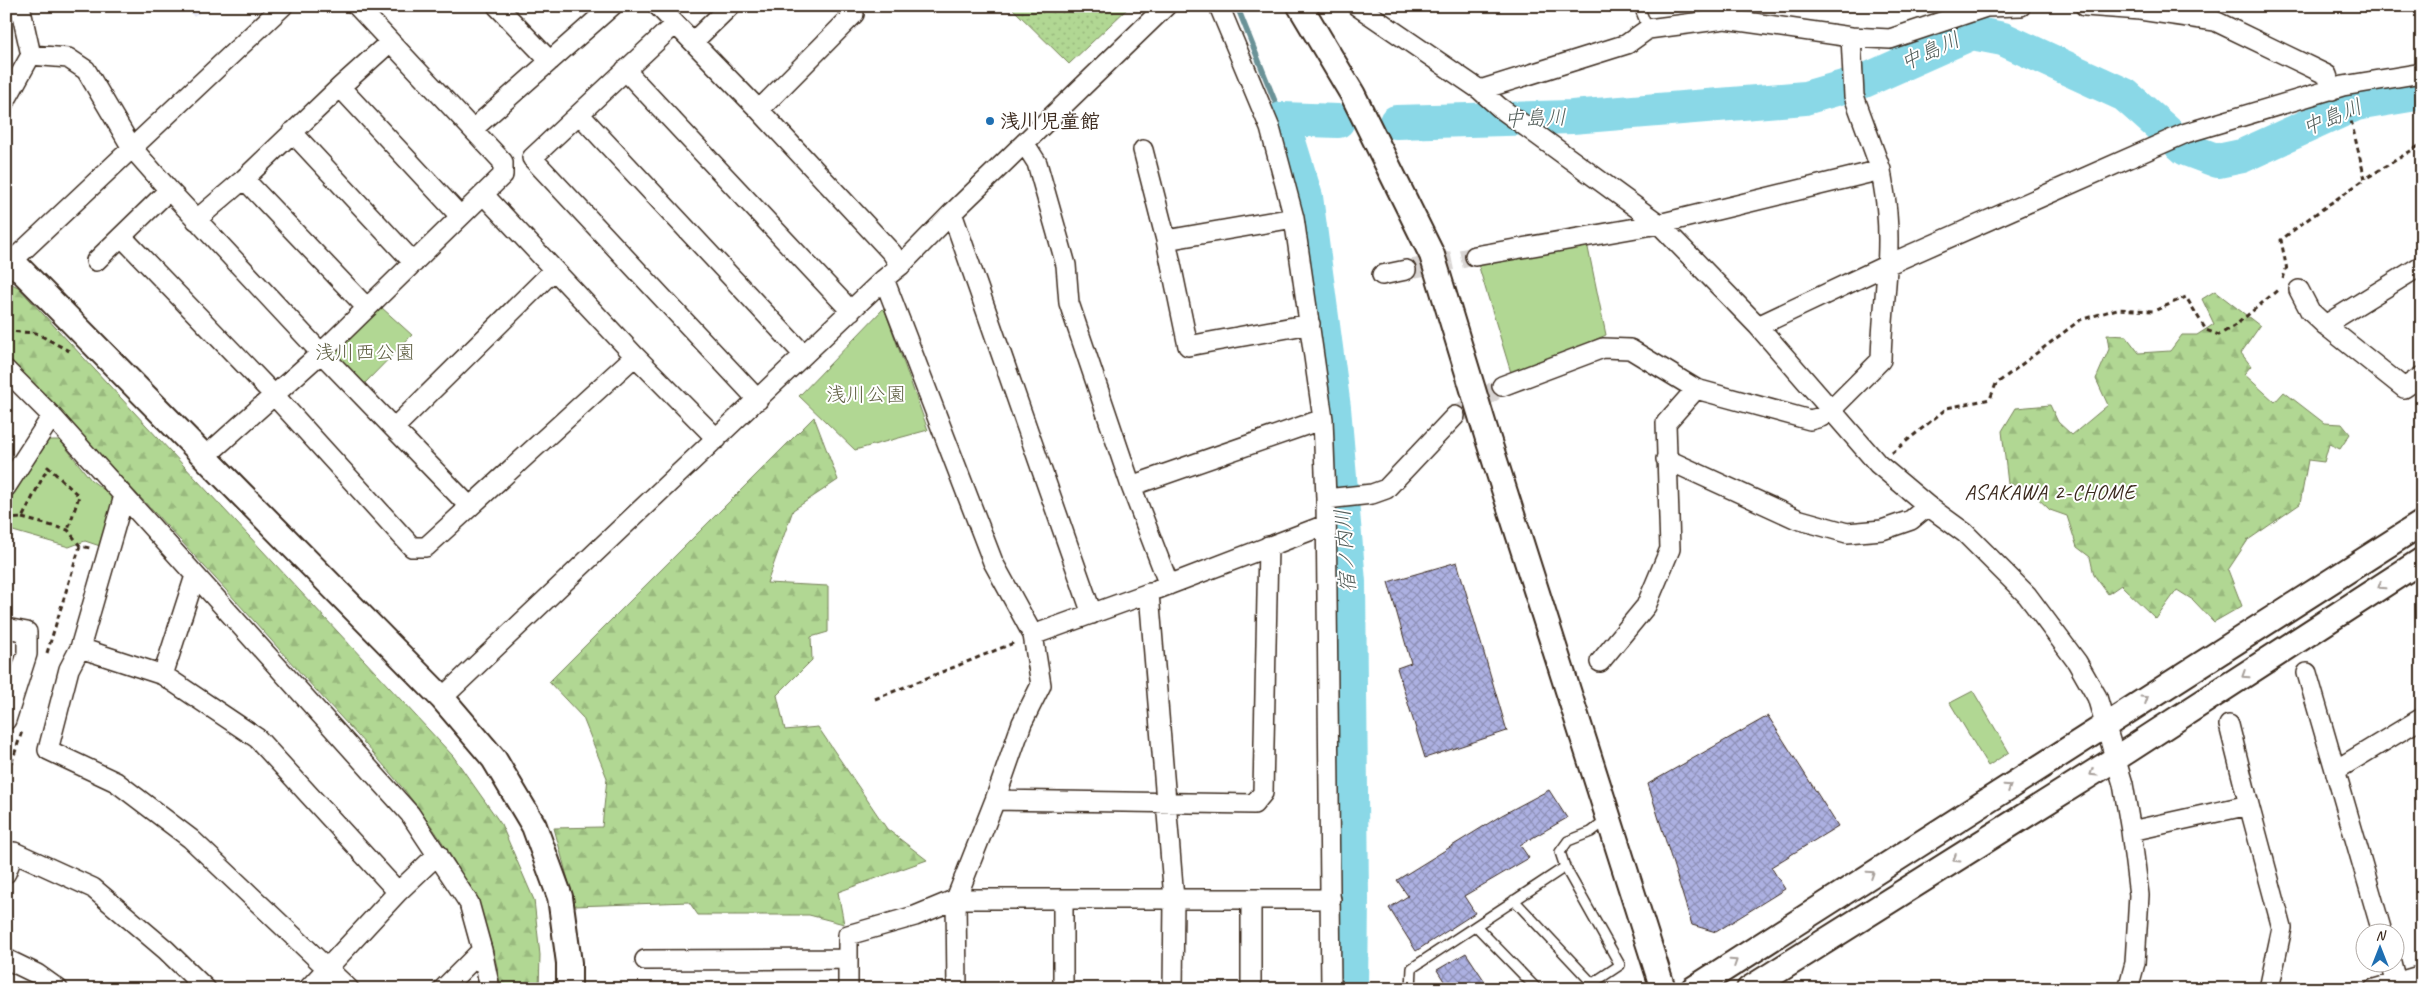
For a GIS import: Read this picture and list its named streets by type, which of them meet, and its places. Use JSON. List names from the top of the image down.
{
  "districts": ["ASAKAWA 2-CHOME"],
  "water": ["中島川", "宿ノ内川"],
  "parks": ["浅川西公園", "浅川公園"],
  "places": ["浅川児童館"],
  "north": "top"
}
